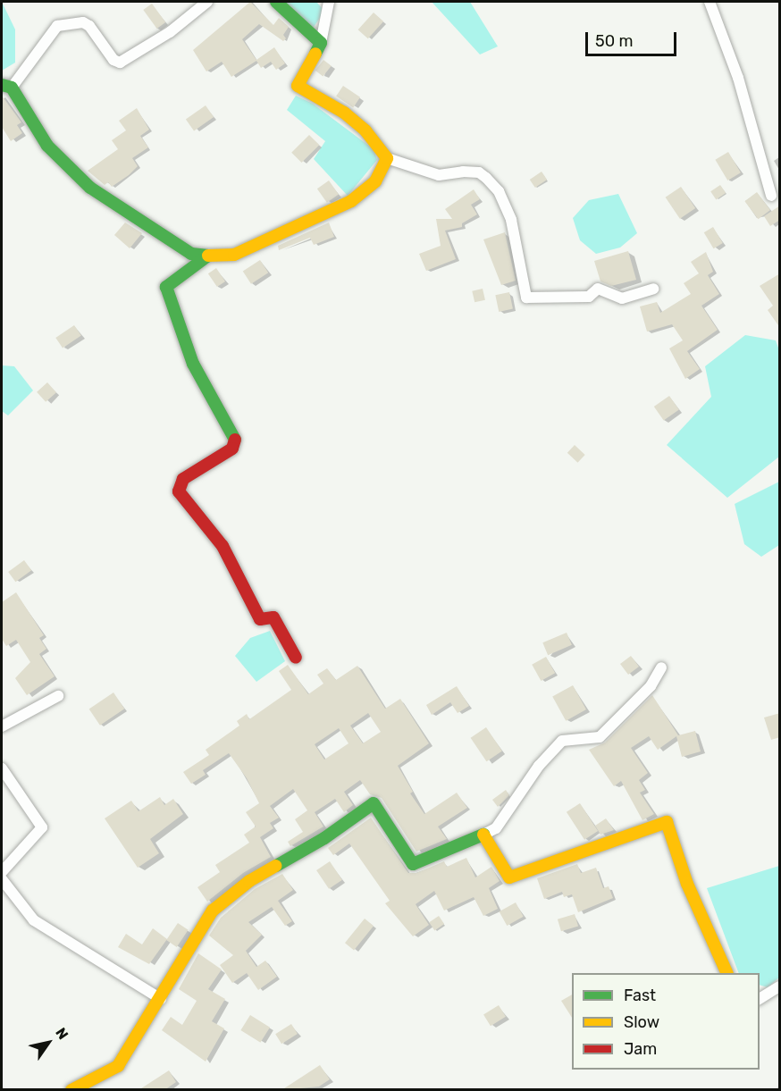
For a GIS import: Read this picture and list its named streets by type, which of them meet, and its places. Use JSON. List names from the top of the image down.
{
  "legend": ["Fast", "Slow", "Jam"],
  "scale_bar": "50 m",
  "north": "top right"
}
